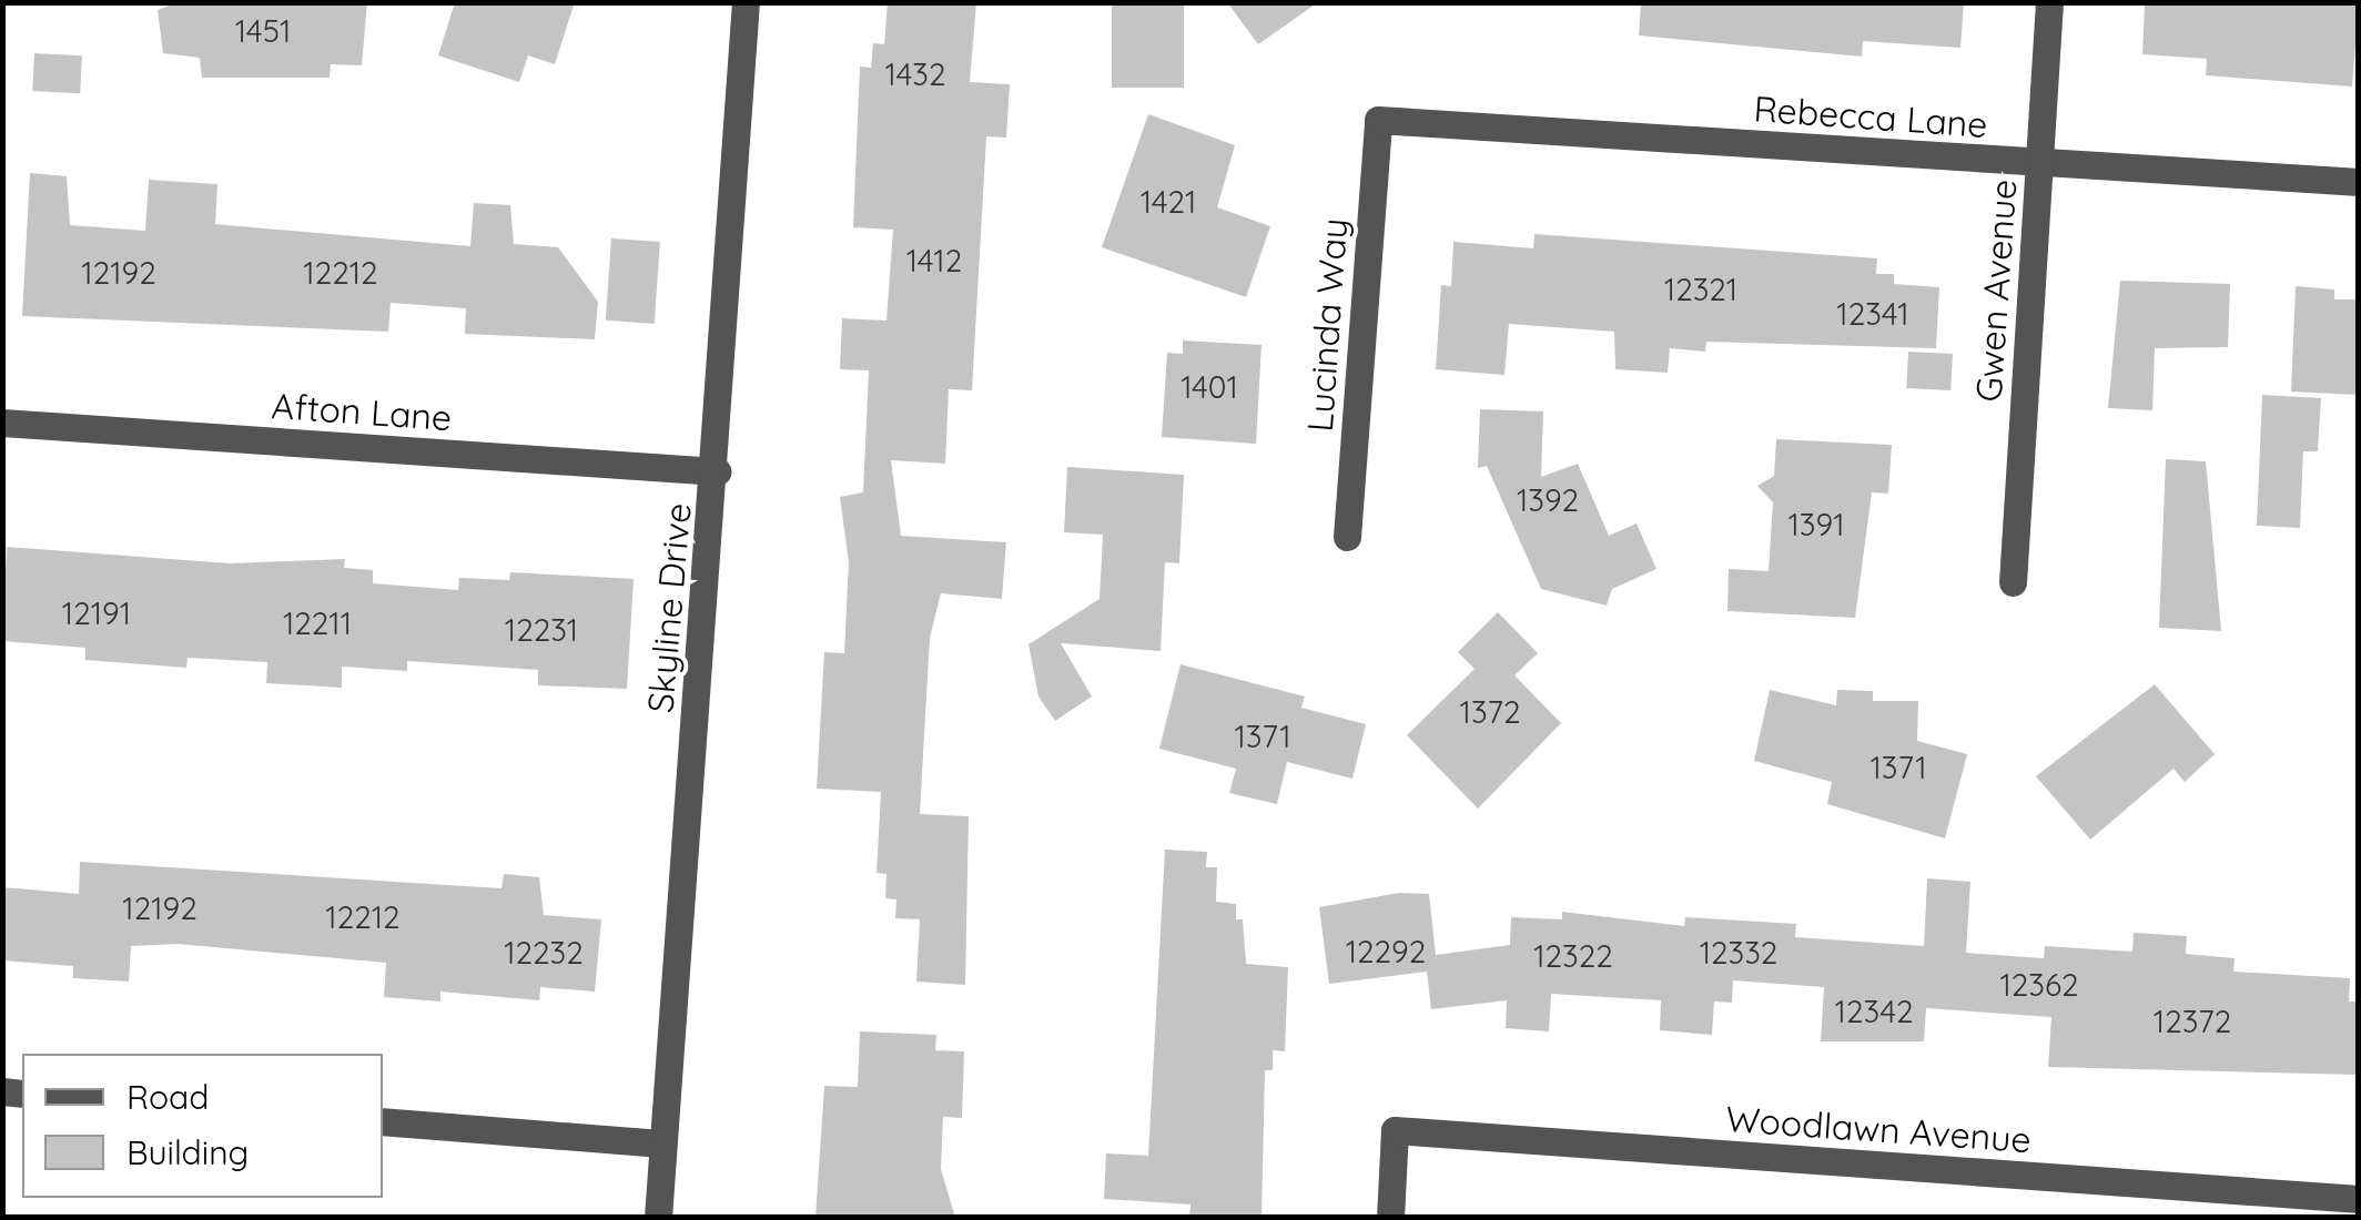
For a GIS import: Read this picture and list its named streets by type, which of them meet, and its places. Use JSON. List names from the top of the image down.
{
  "streets": {
    "street": [
      "Rebecca Lane",
      "Gwen Avenue",
      "Lucinda Way",
      "Afton Lane",
      "Skyline Drive",
      "Woodlawn Avenue"
    ]
  },
  "crossings": [
    ["Rebecca Lane", "Gwen Avenue"],
    ["Rebecca Lane", "Lucinda Way"],
    ["Afton Lane", "Skyline Drive"]
  ],
  "house_numbers": [
    "1451",
    "1432",
    "1421",
    "1412",
    "12192",
    "12212",
    "12321",
    "12341",
    "1401",
    "1392",
    "1391",
    "12191",
    "12211",
    "12231",
    "1372",
    "1371",
    "1371",
    "12192",
    "12212",
    "12292",
    "12232",
    "12332",
    "12322",
    "12362",
    "12342",
    "12372"
  ],
  "legend": ["Road", "Building"]
}
